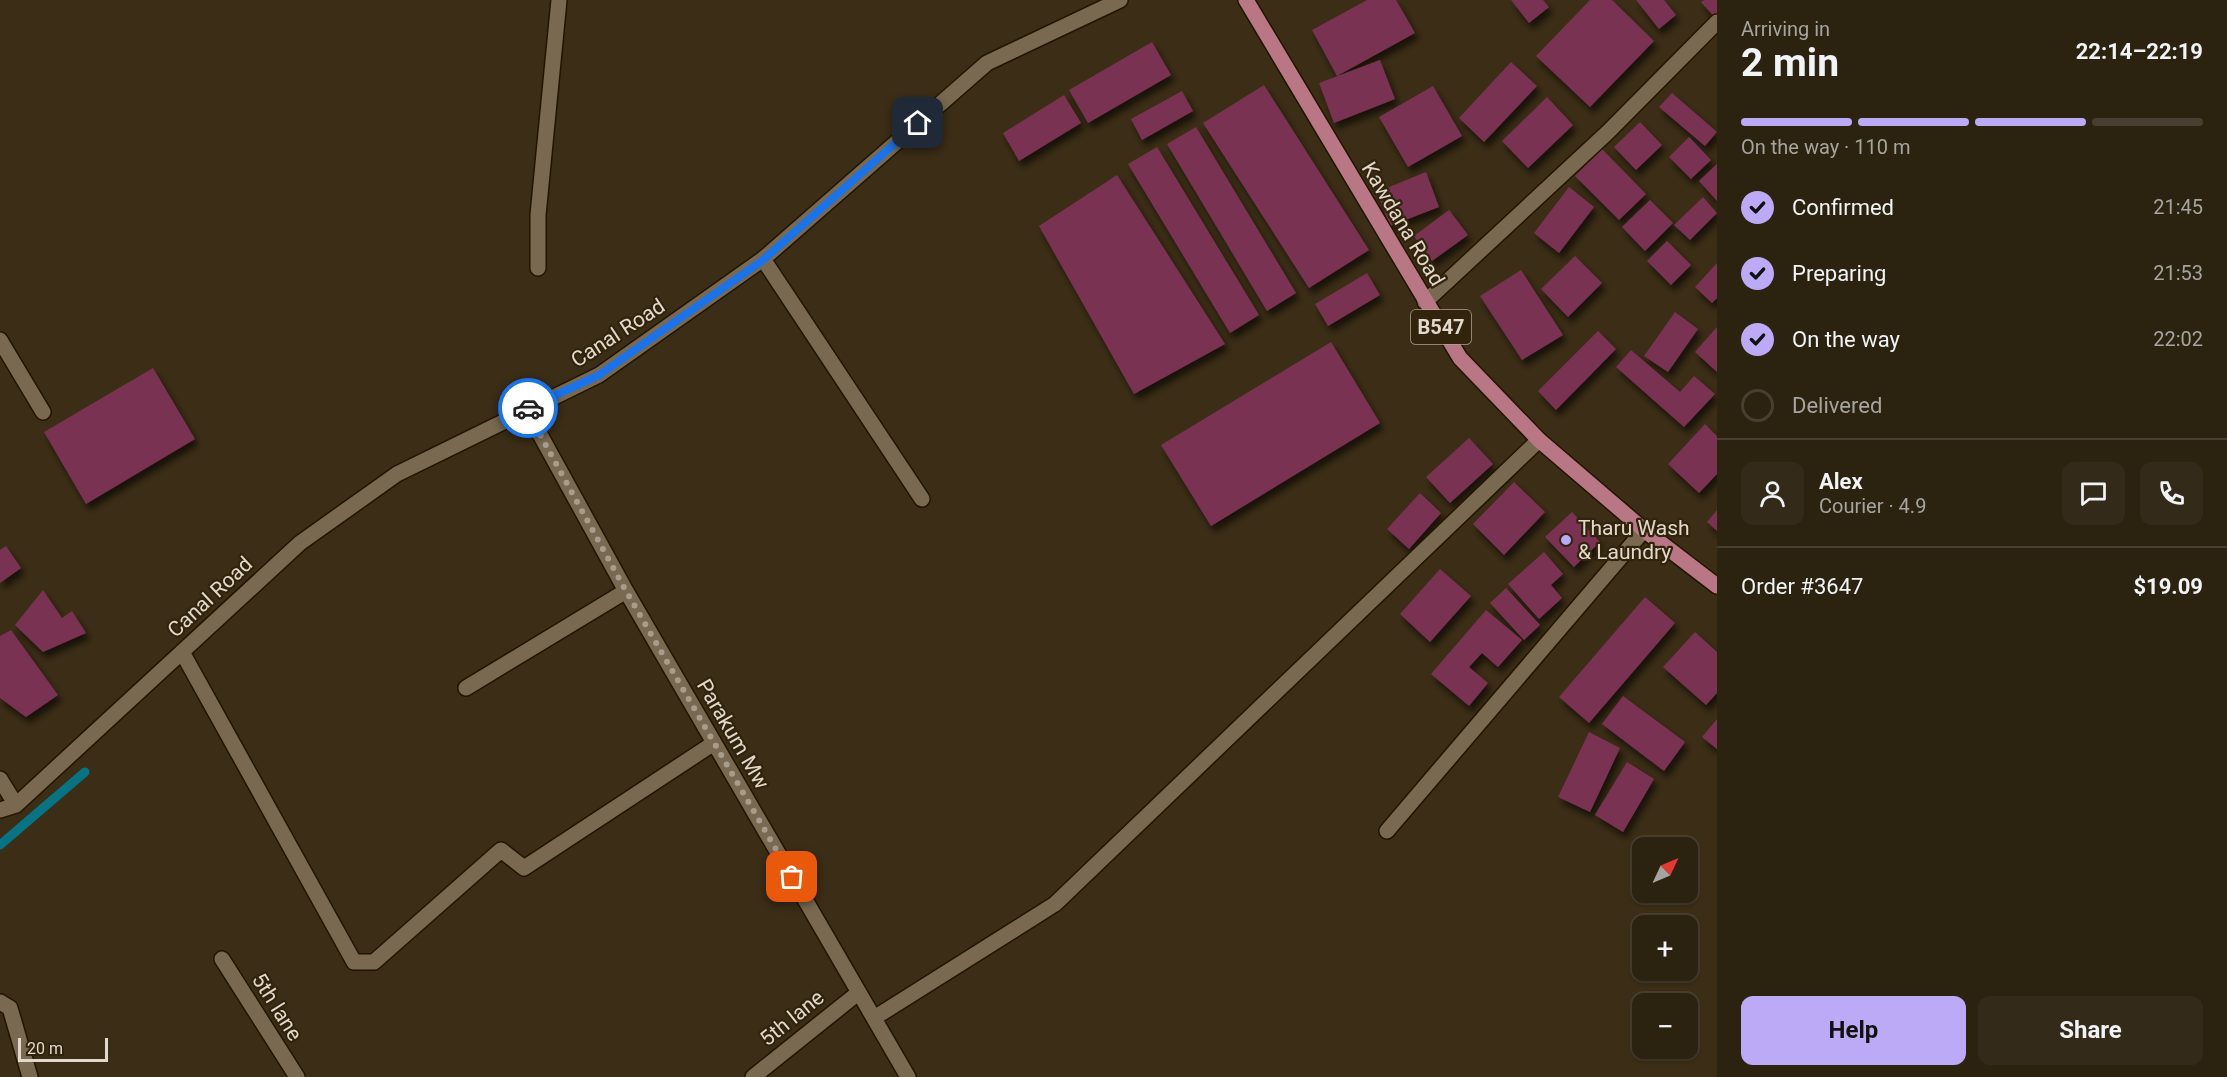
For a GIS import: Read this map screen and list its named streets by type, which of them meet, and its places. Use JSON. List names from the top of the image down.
{
  "streets": {
    "main road": ["Kawdana Road", "B547"],
    "street": ["Canal Road", "Parakum Mw", "5th lane"]
  },
  "crossings": [
    ["Canal Road", "Parakum Mw"],
    ["Parakum Mw", "5th lane"]
  ],
  "places": ["Tharu Wash & Laundry"],
  "scale_bar": "20 m",
  "north": "top right",
  "page": {
    "heading": ["2 min", "Arriving in", "22:14–22:19"],
    "panel": [
      "Alex",
      "Courier · 4.9",
      "Order #3647",
      "$19.09"
    ],
    "bar": "On the way · 110 m",
    "list": [
      ["Confirmed", "21:45"],
      ["Preparing", "21:53"],
      ["On the way", "22:02"],
      "Delivered"
    ],
    "map_buttons": ["+", "−"],
    "buttons": ["Help", "Share"],
    "scale": "20 m"
  }
}
